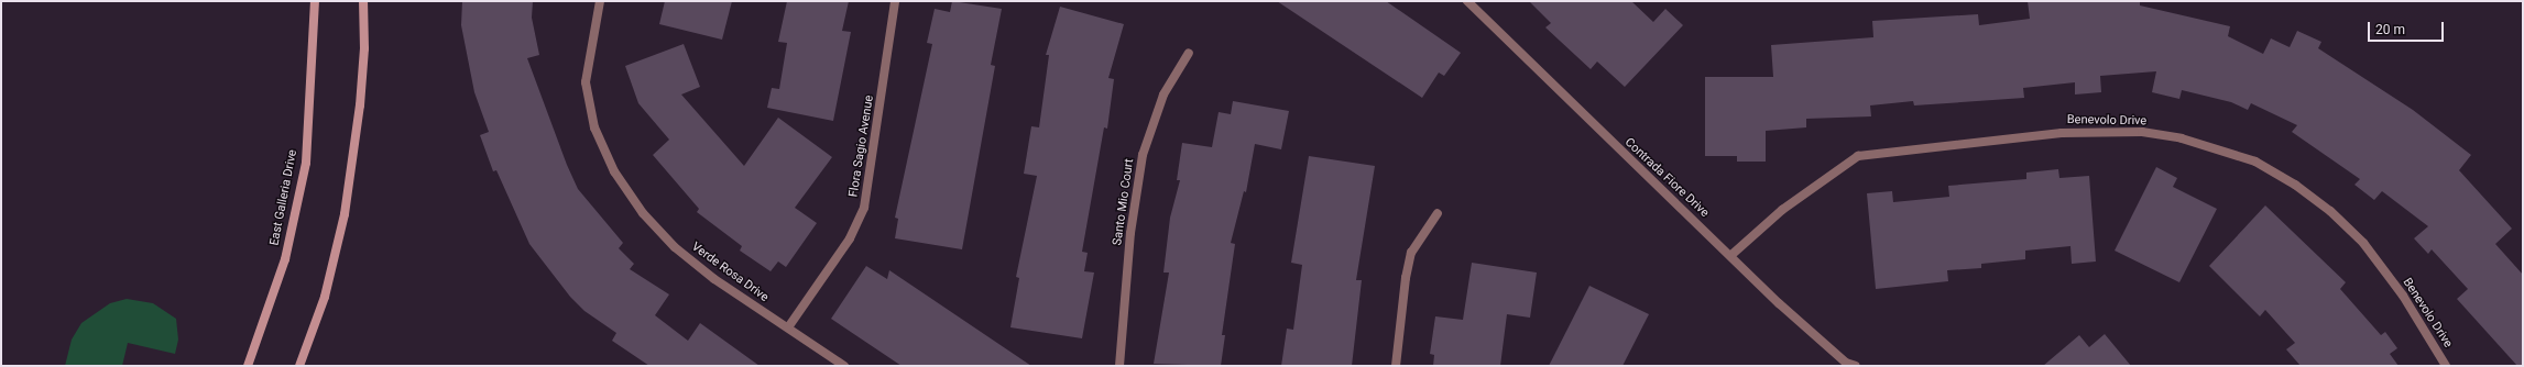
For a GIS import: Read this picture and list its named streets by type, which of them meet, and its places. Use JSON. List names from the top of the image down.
{
  "streets": {
    "main road": ["East Galleria Drive"],
    "street": [
      "Benevolo Drive",
      "Flora Sagio Avenue",
      "Contrada Fiore Drive",
      "Santo Mio Court",
      "Verde Rosa Drive"
    ]
  },
  "crossings": [
    ["Benevolo Drive", "Contrada Fiore Drive"],
    ["Flora Sagio Avenue", "Verde Rosa Drive"]
  ],
  "scale_bar": "20 m"
}
